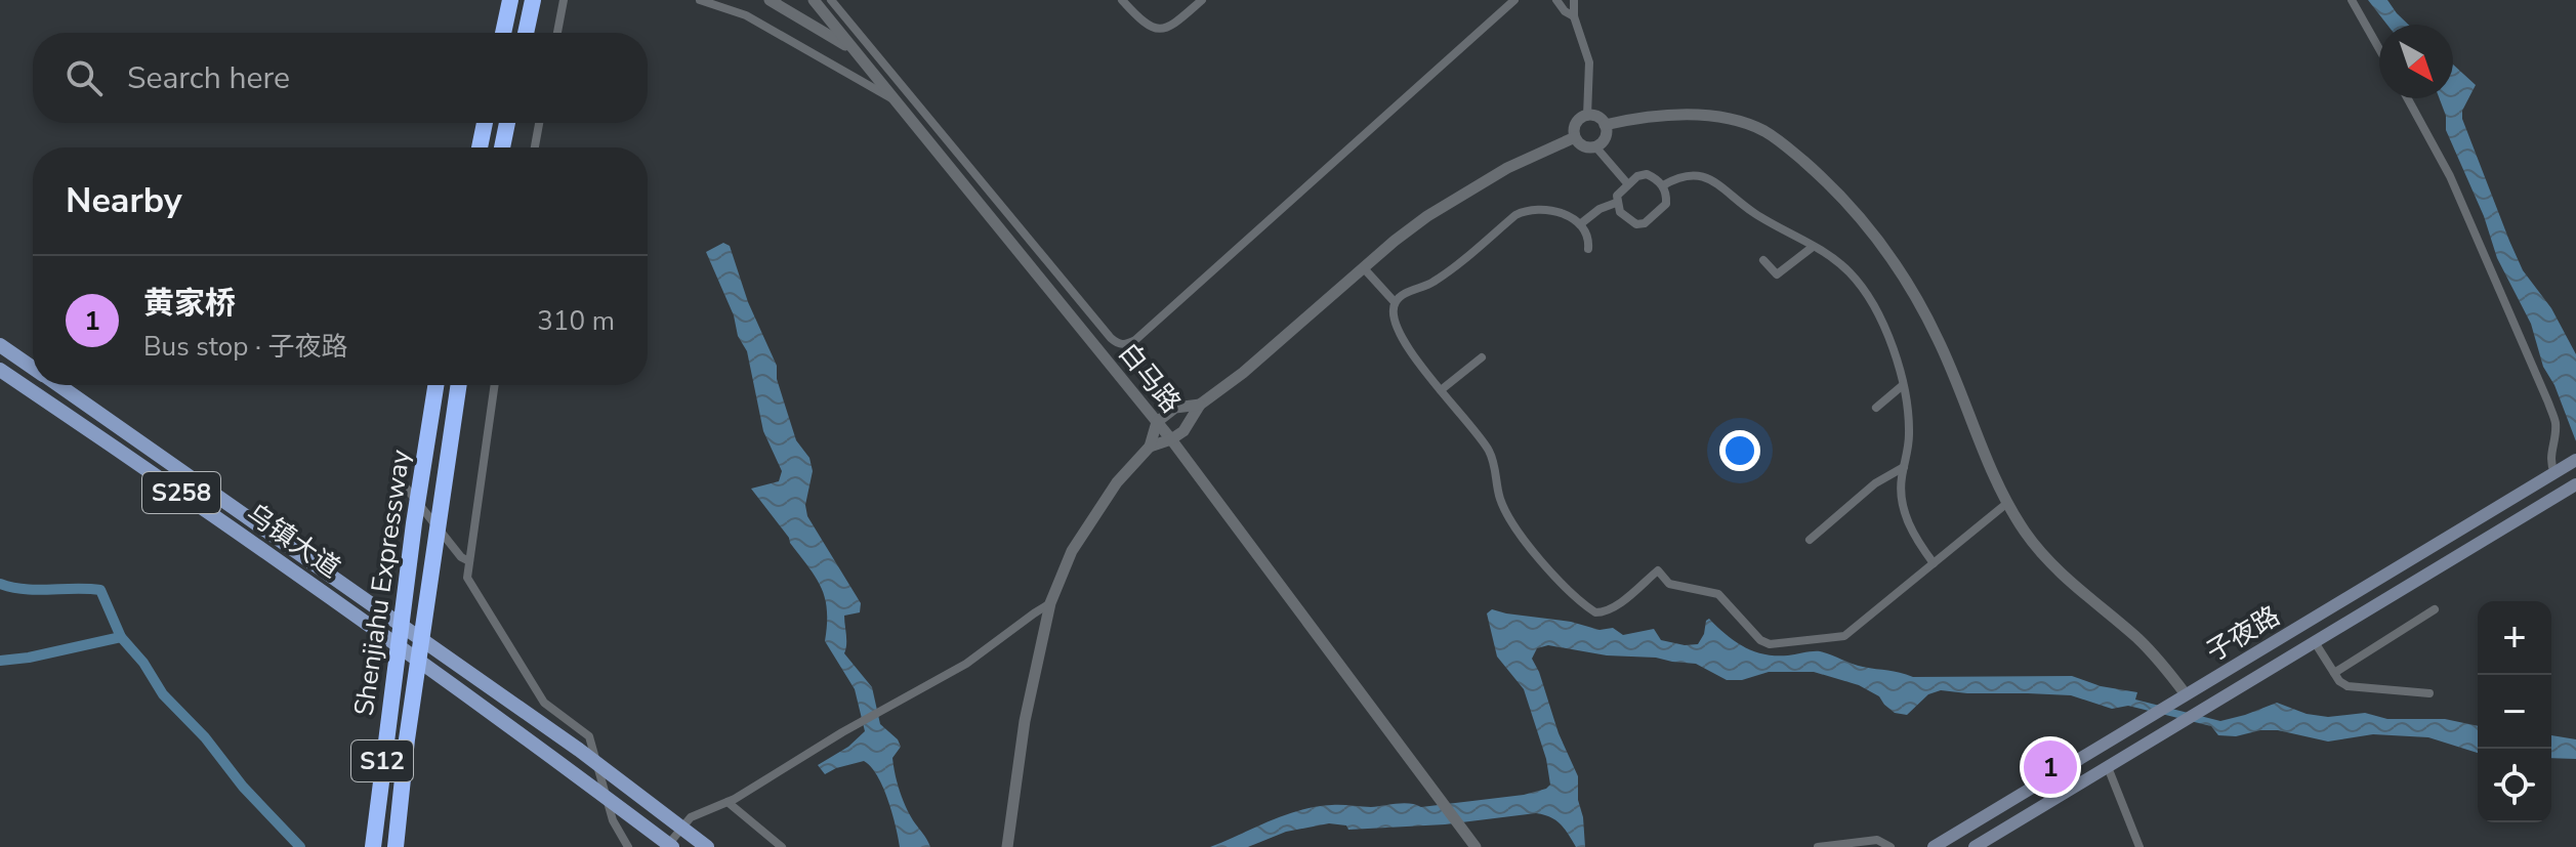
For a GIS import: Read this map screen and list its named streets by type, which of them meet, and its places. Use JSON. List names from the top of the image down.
{
  "streets": {
    "highway": ["Shenjiahu Expressway", "S12"],
    "main road": ["S258", "乌镇大道", "子夜路"],
    "street": ["白马路"]
  },
  "north": "bottom right",
  "page": {
    "search": "Search here",
    "heading": "Nearby",
    "list": [
      {
        "mark": "1",
        "name": "黄家桥",
        "note": "Bus stop · 子夜路",
        "value": "310 m"
      }
    ],
    "map_buttons": ["+", "−"],
    "pins": "1"
  }
}
